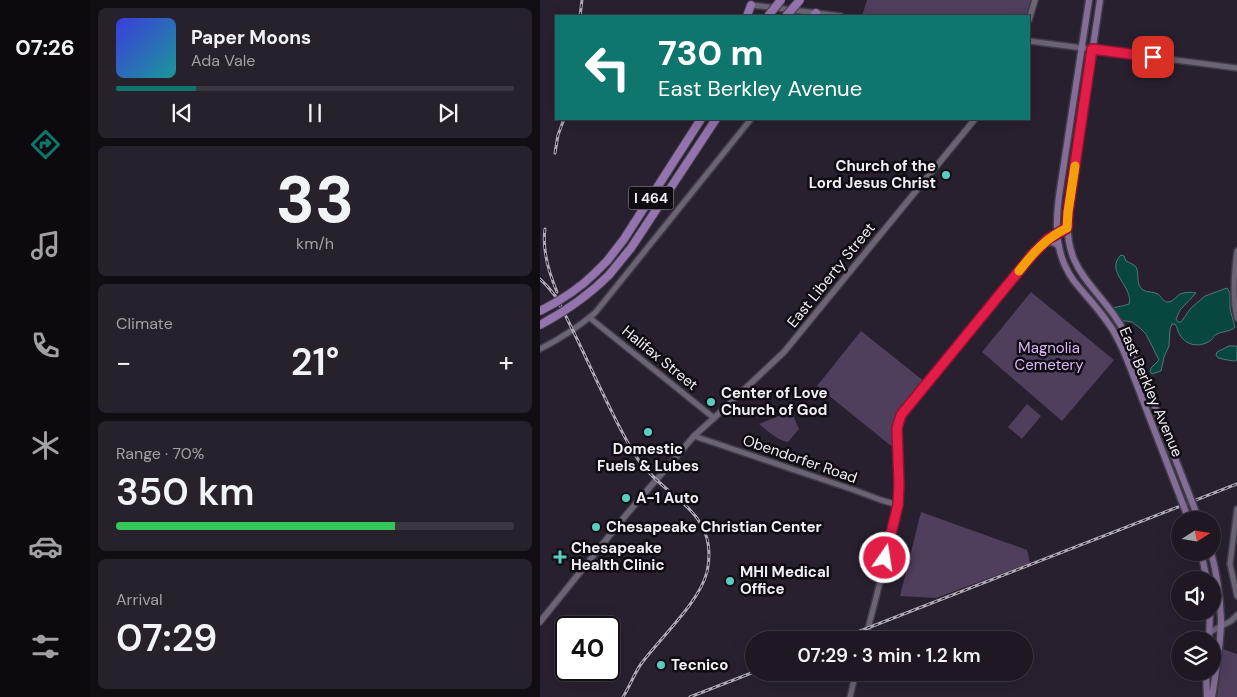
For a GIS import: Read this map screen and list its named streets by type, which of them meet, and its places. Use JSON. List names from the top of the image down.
{
  "streets": {
    "highway": ["I 464"],
    "main road": ["East Liberty Street", "East Berkley Avenue"],
    "street": ["Halifax Street", "Obendorfer Road"]
  },
  "crossings": [
    ["East Liberty Street", "Halifax Street"],
    ["East Liberty Street", "Obendorfer Road"]
  ],
  "parks": ["Magnolia Cemetery"],
  "places": {
    "other": [
      "Church of the Lord Jesus Christ",
      "Center of Love Church of God",
      "Domestic Fuels & Lubes",
      "A-1 Auto",
      "Chesapeake Christian Center",
      "MHI Medical Office",
      "Tecnico"
    ],
    "health": ["Chesapeake Health Clinic"]
  },
  "north": "right",
  "page": {
    "tabs": "07:26",
    "turn": ["730 m", "East Berkley Avenue"],
    "song": ["Paper Moons", "Ada Vale"],
    "tile": [
      ["33", "km/h"],
      "Climate",
      ["Range · 70%", "350 km"],
      ["Arrival", "07:29"]
    ],
    "heat": ["−", "21°", "+"],
    "limit": "40",
    "trip": "07:29 · 3 min · 1.2 km"
  }
}
